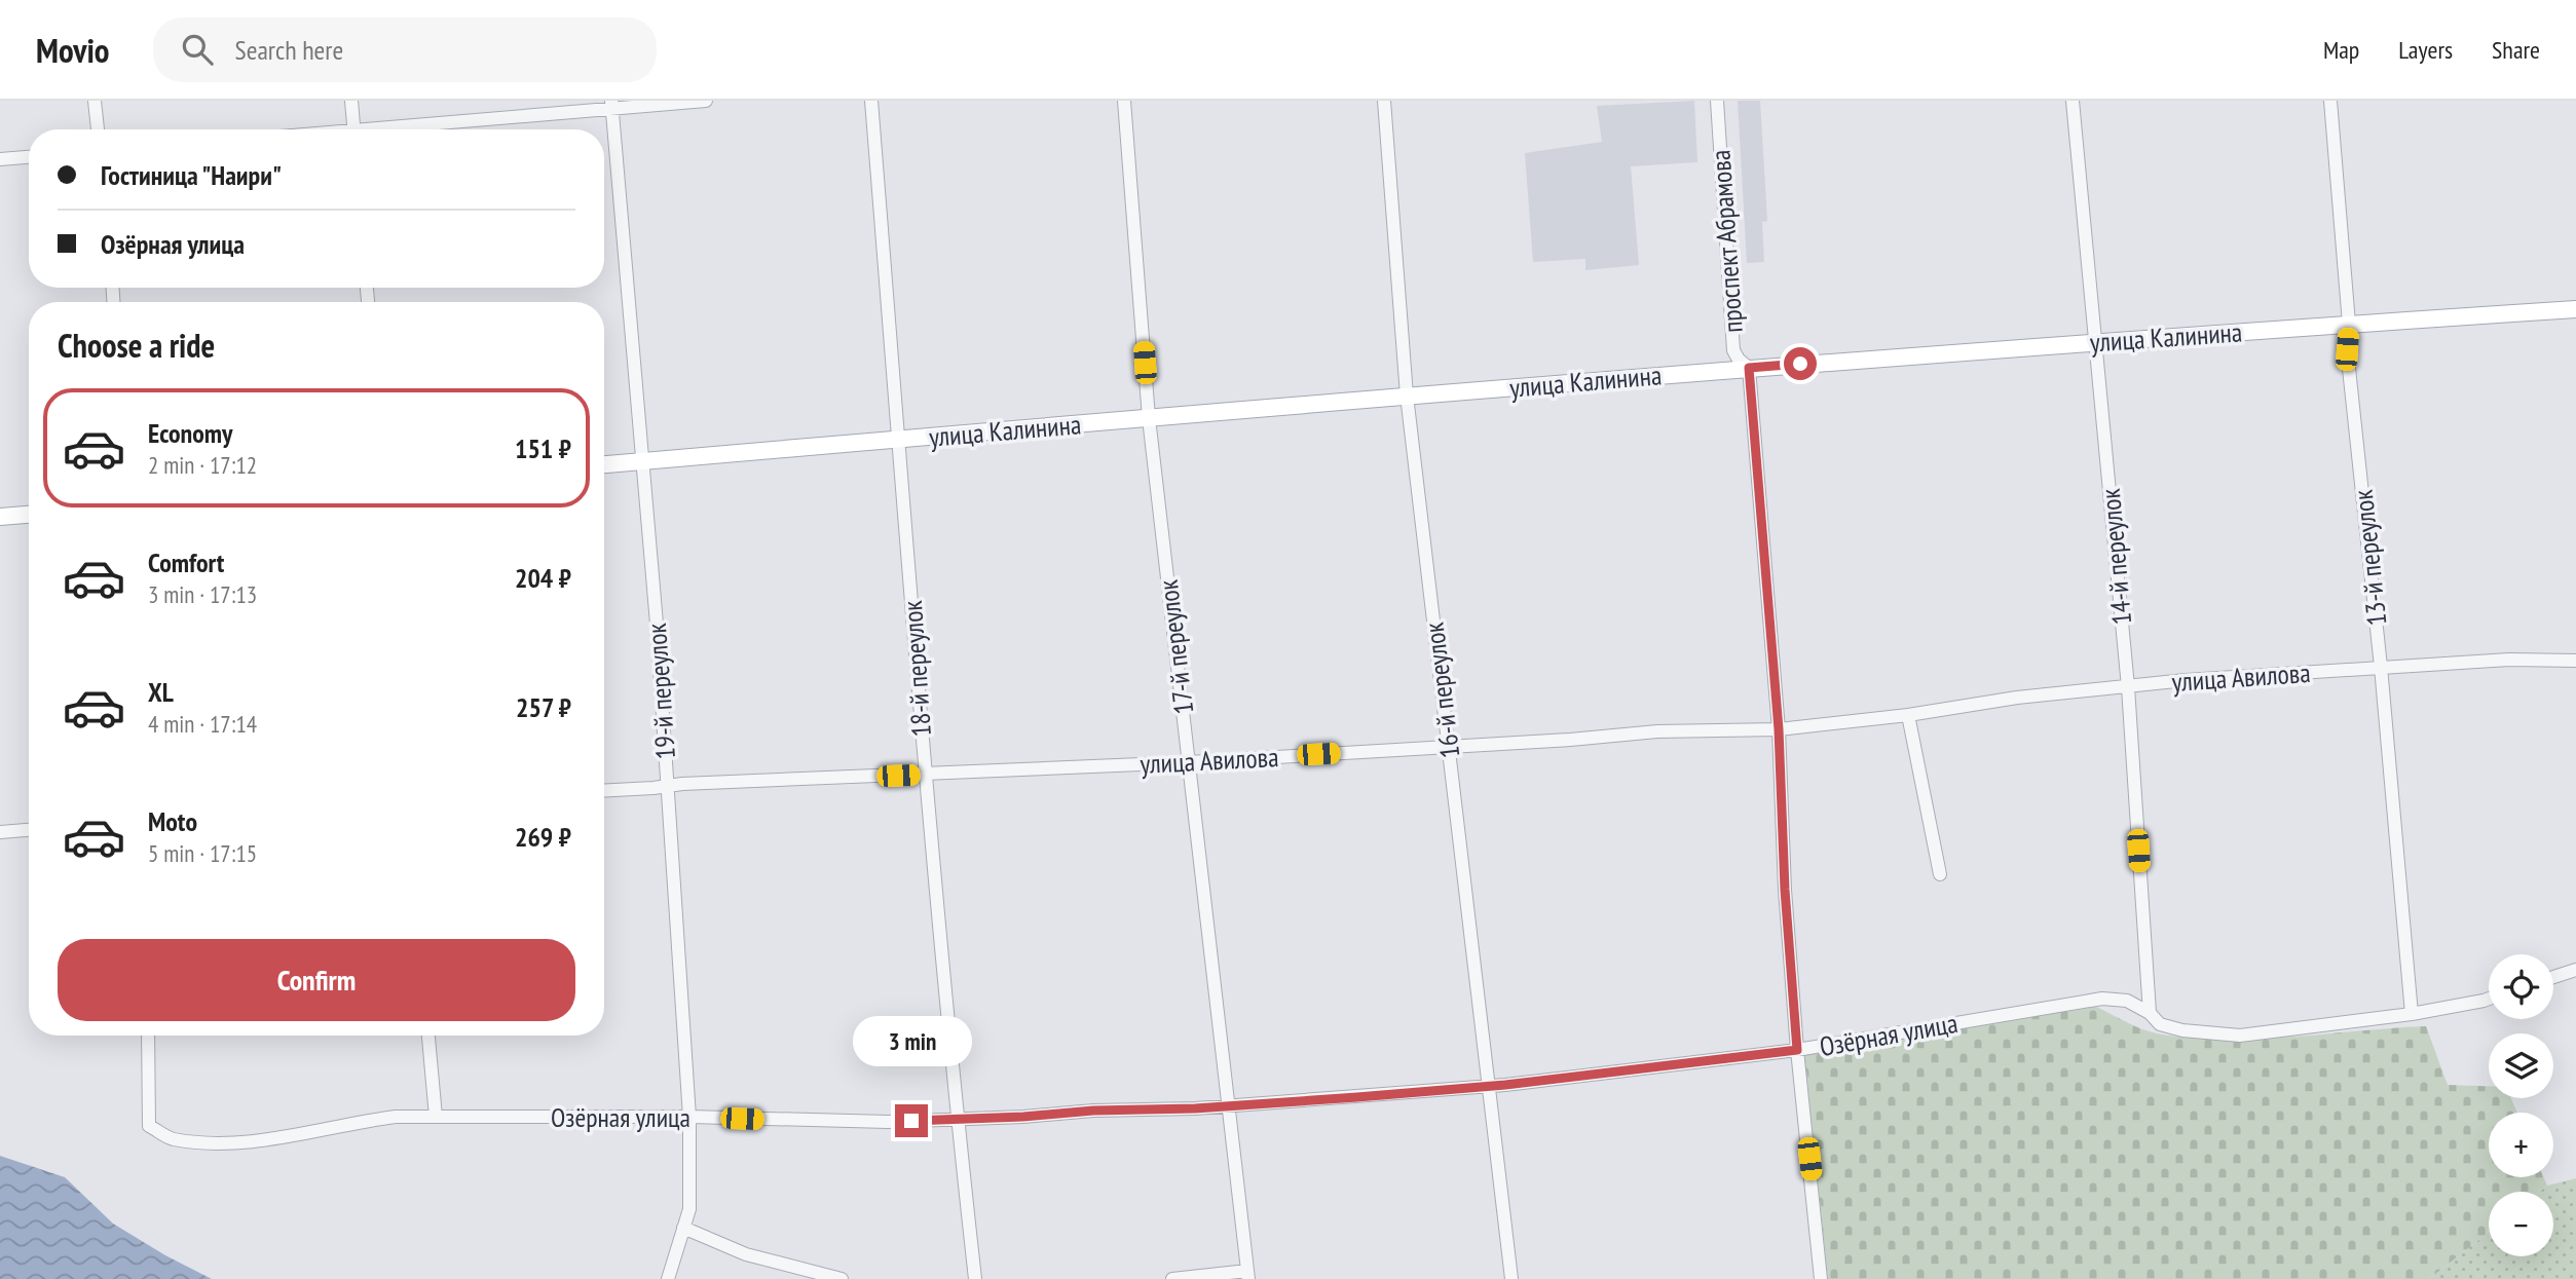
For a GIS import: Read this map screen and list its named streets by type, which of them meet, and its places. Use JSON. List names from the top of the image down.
{
  "streets": {
    "main road": ["улица Калинина"],
    "street": [
      "проспект Абрамова",
      "14-й переулок",
      "13-й переулок",
      "17-й переулок",
      "18-й переулок",
      "улица Авилова",
      "16-й переулок",
      "19-й переулок",
      "Озёрная улица"
    ]
  },
  "crossings": [
    ["проспект Абрамова", "улица Калинина"],
    ["проспект Абрамова", "улица Авилова"],
    ["проспект Абрамова", "Озёрная улица"],
    ["улица Калинина", "14-й переулок"],
    ["улица Калинина", "13-й переулок"],
    ["улица Калинина", "17-й переулок"],
    ["улица Калинина", "18-й переулок"],
    ["улица Калинина", "16-й переулок"],
    ["улица Калинина", "19-й переулок"],
    ["14-й переулок", "улица Авилова"],
    ["14-й переулок", "Озёрная улица"],
    ["13-й переулок", "улица Авилова"],
    ["13-й переулок", "Озёрная улица"],
    ["17-й переулок", "улица Авилова"],
    ["17-й переулок", "Озёрная улица"],
    ["18-й переулок", "улица Авилова"],
    ["18-й переулок", "Озёрная улица"],
    ["улица Авилова", "16-й переулок"],
    ["улица Авилова", "19-й переулок"],
    ["16-й переулок", "Озёрная улица"],
    ["19-й переулок", "Озёрная улица"]
  ],
  "page": {
    "header": "Movio",
    "search": "Search here",
    "nav": ["Map", "Layers", "Share"],
    "banner": ["Гостиница \"Наири\"", "Озёрная улица"],
    "heading": "Choose a ride",
    "list": [
      {
        "name": "Economy",
        "note": "2 min · 17:12",
        "value": "151 ₽"
      },
      {
        "name": "Comfort",
        "note": "3 min · 17:13",
        "value": "204 ₽"
      },
      {
        "name": "XL",
        "note": "4 min · 17:14",
        "value": "257 ₽"
      },
      {
        "name": "Moto",
        "note": "5 min · 17:15",
        "value": "269 ₽"
      }
    ],
    "buttons": "Confirm",
    "map_buttons": ["+", "−"],
    "bubble": "3 min"
  }
}
